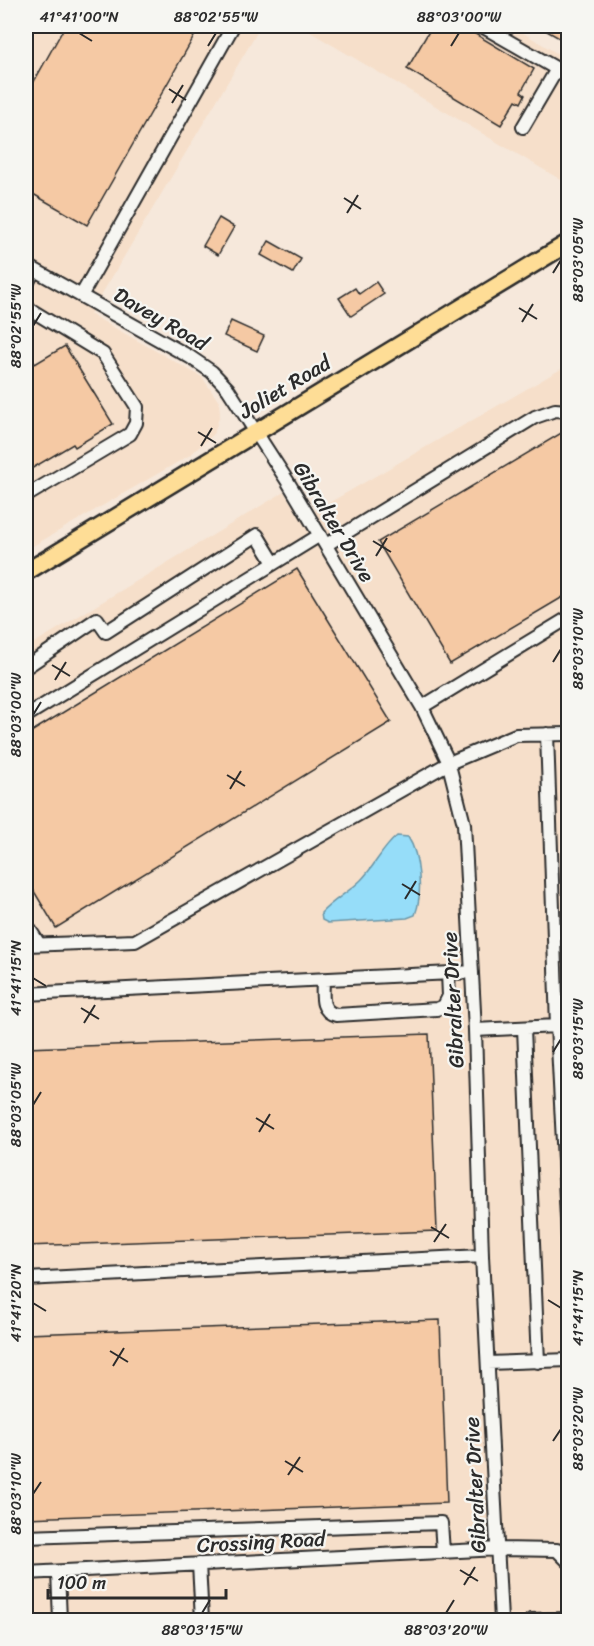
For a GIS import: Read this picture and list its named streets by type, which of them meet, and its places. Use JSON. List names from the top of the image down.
{
  "streets": {
    "main road": ["Joliet Road"],
    "street": ["Davey Road", "Gibralter Drive", "Crossing Road"]
  },
  "crossings": [
    ["Davey Road", "Joliet Road"],
    ["Davey Road", "Gibralter Drive"],
    ["Joliet Road", "Gibralter Drive"],
    ["Gibralter Drive", "Crossing Road"]
  ],
  "scale_bar": "100 m",
  "coordinates": [
    "41°41'00\"N",
    "88°02'55\"W",
    "88°03'00\"W",
    "88°03'05\"W",
    "88°03'10\"W",
    "41°41'15\"N",
    "88°03'15\"W",
    "41°41'20\"N",
    "88°03'20\"W"
  ]
}
